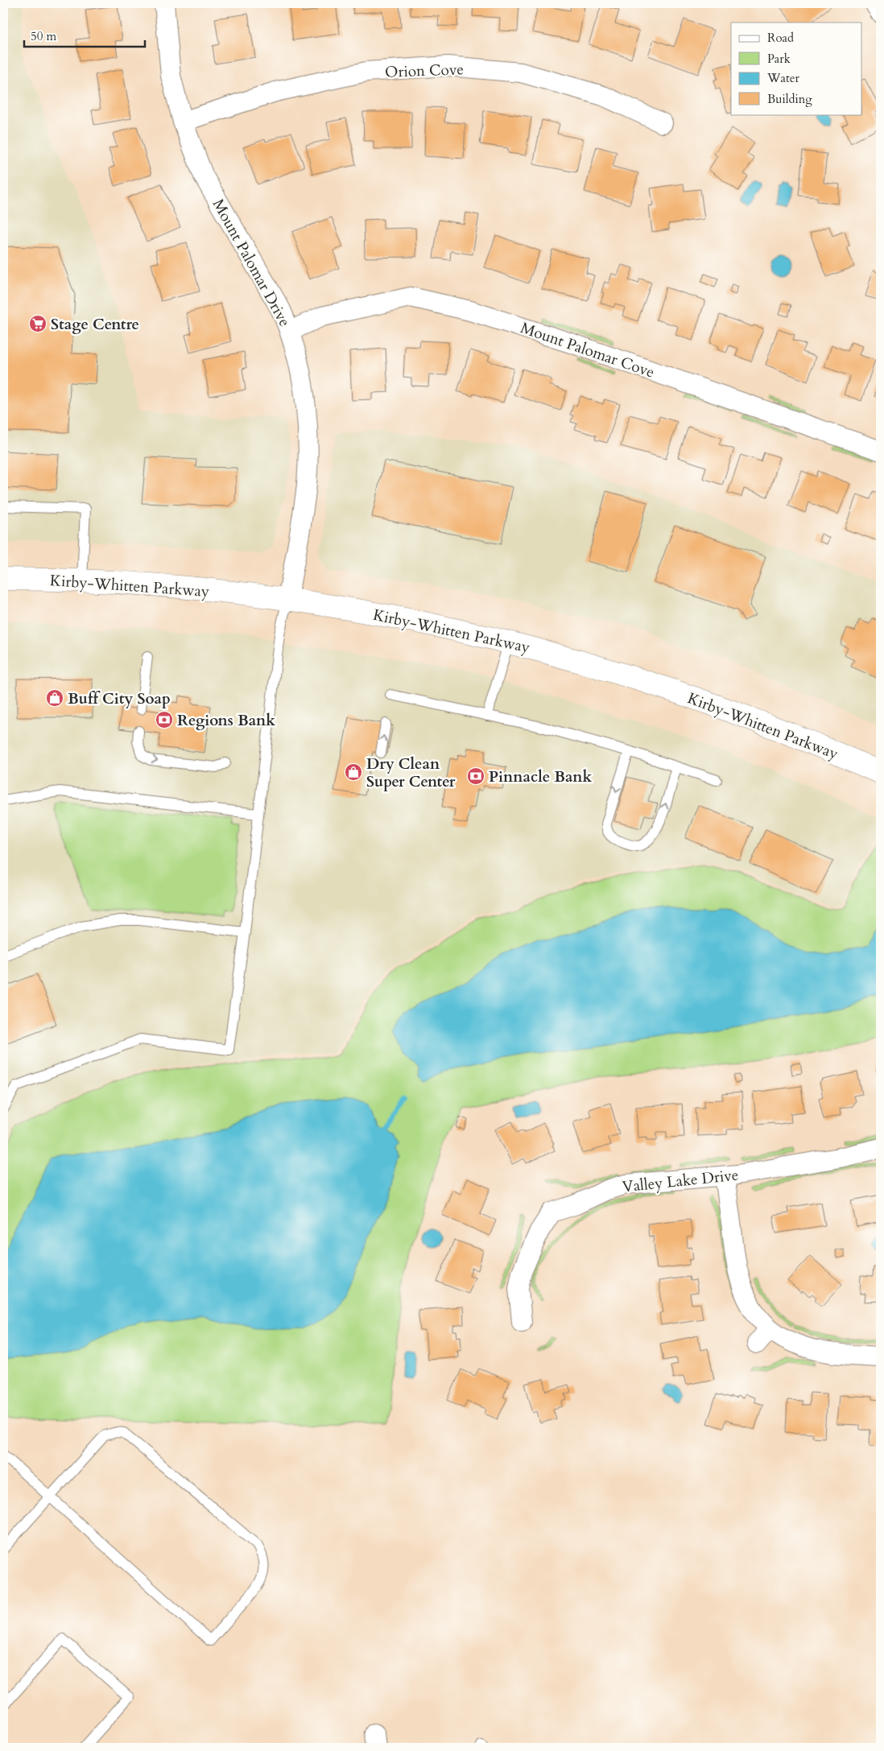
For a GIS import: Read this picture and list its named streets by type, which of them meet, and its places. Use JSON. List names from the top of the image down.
{
  "streets": {
    "main road": ["Kirby-Whitten Parkway"],
    "street": [
      "Orion Cove",
      "Mount Palomar Drive",
      "Mount Palomar Cove",
      "Valley Lake Drive"
    ]
  },
  "crossings": [
    ["Orion Cove", "Mount Palomar Drive"],
    ["Mount Palomar Drive", "Mount Palomar Cove"],
    ["Mount Palomar Drive", "Kirby-Whitten Parkway"]
  ],
  "places": {
    "supermarket": ["Stage Centre"],
    "shop": ["Buff City Soap", "Dry Clean Super Center"],
    "bank": ["Regions Bank", "Pinnacle Bank"]
  },
  "legend": [
    "Road",
    "Park",
    "Water",
    "Building"
  ],
  "scale_bar": "50 m"
}
